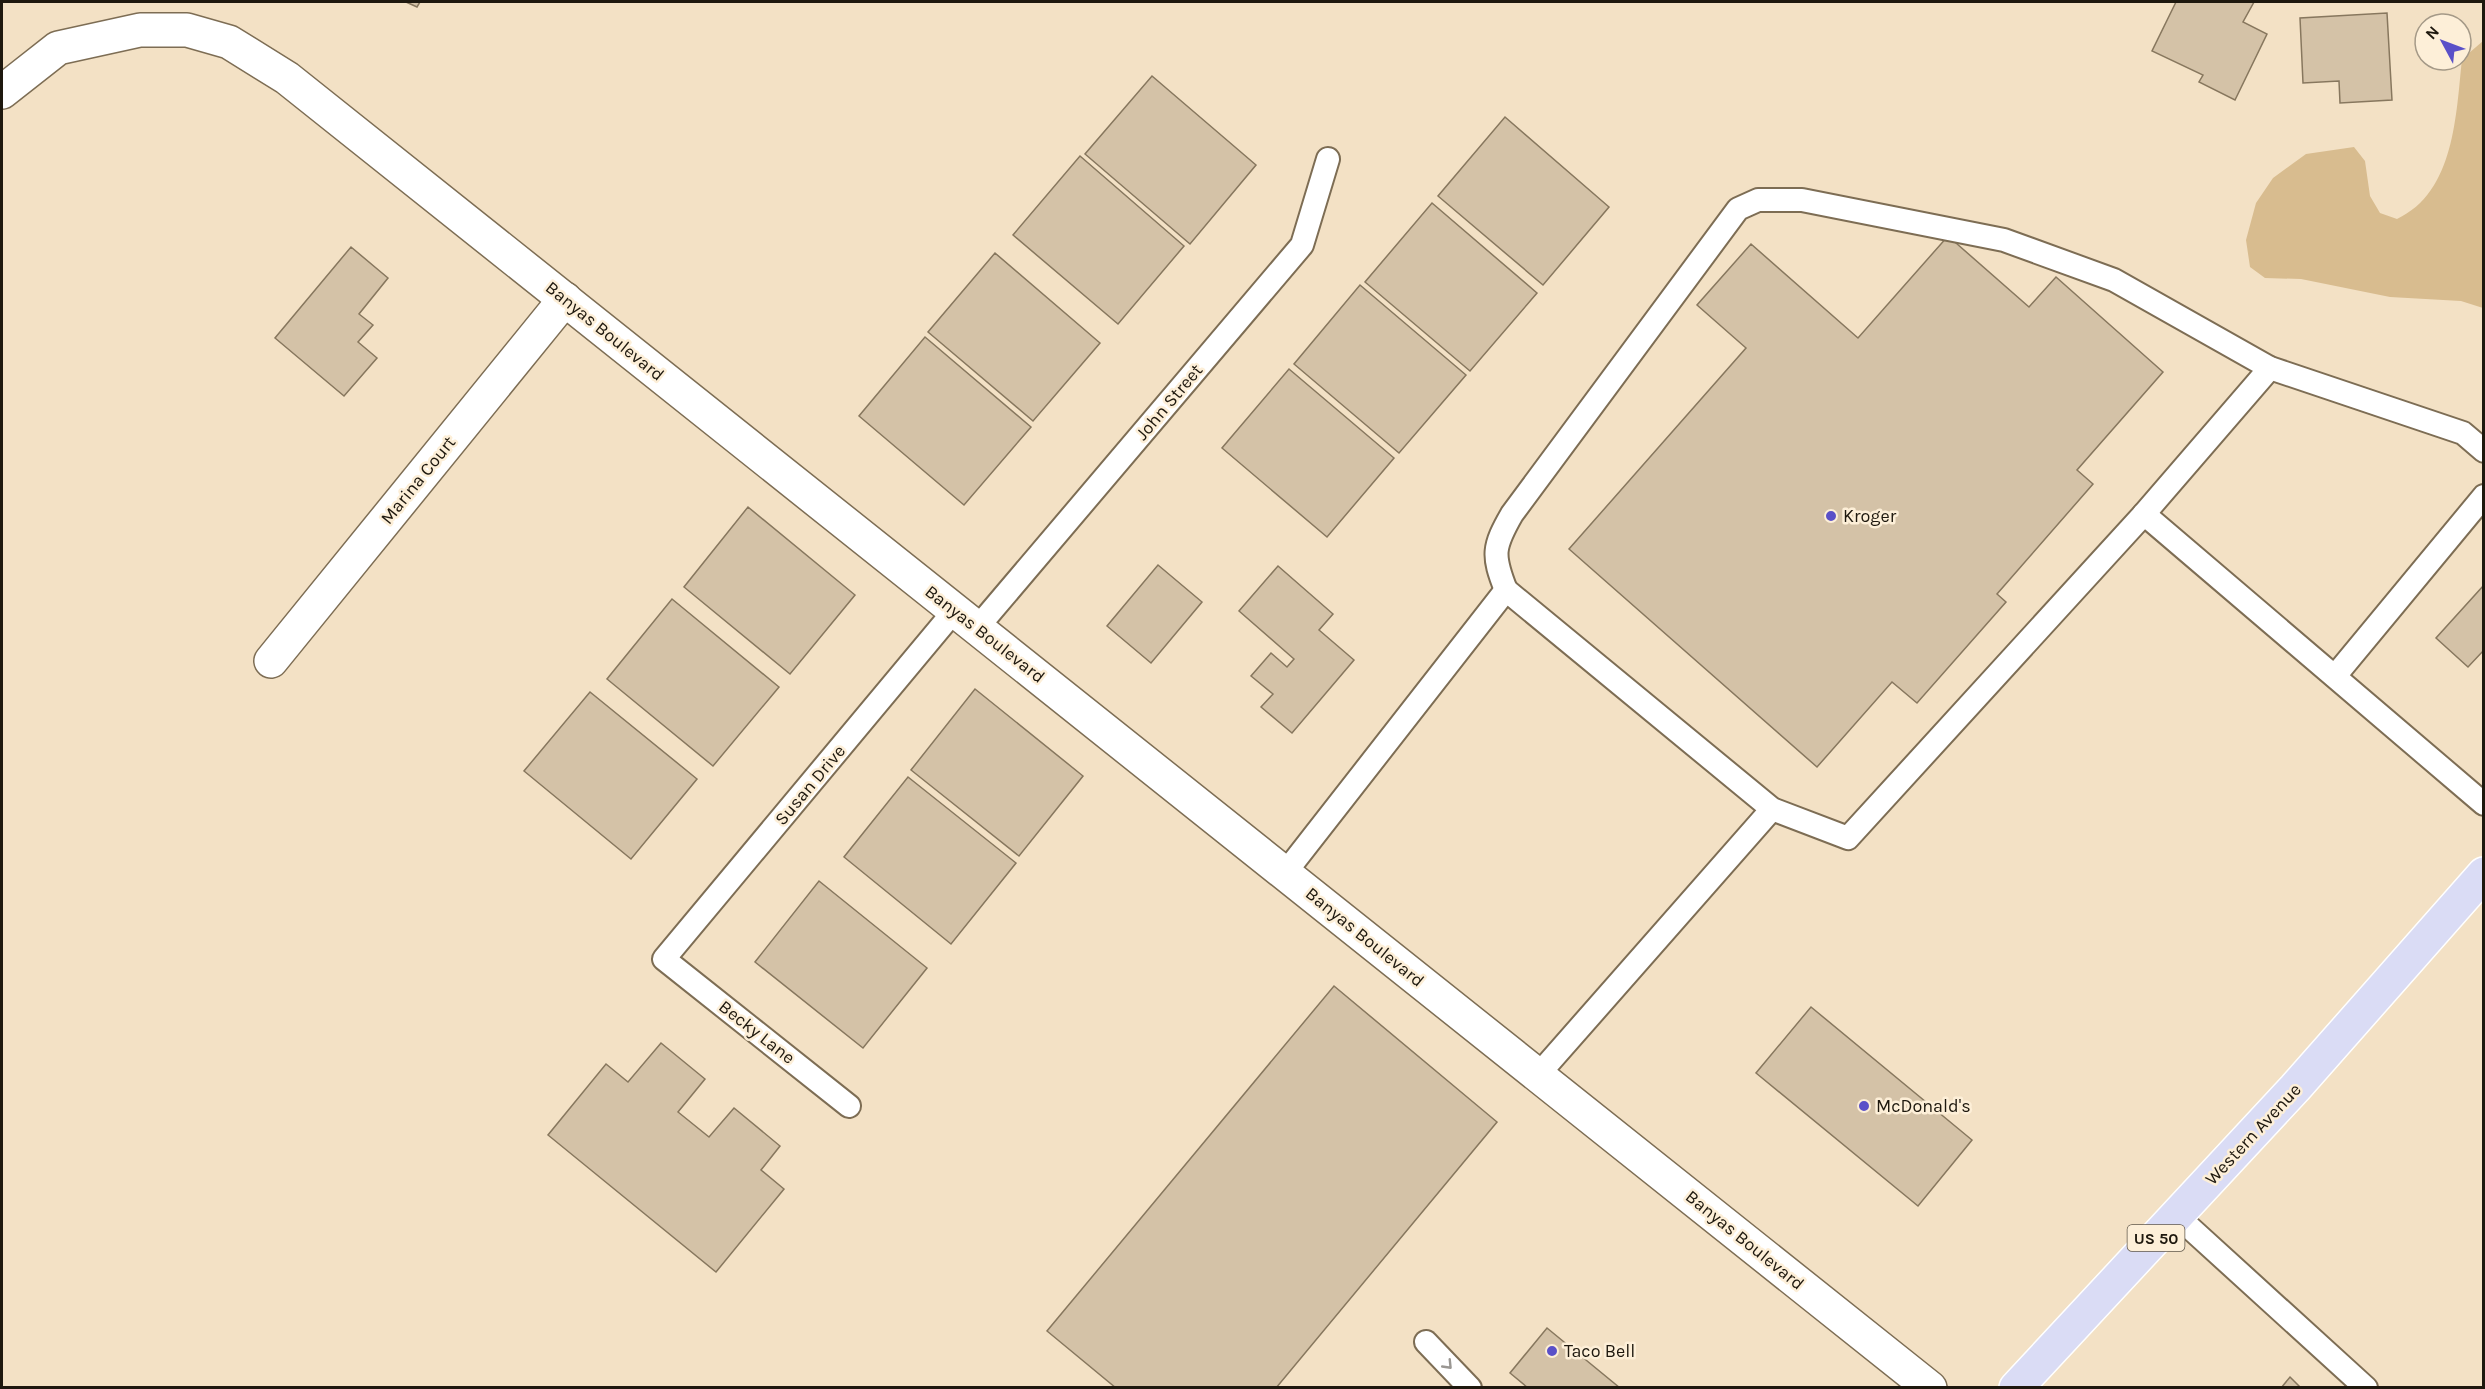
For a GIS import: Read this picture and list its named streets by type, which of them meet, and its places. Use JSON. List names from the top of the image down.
{
  "streets": {
    "main road": ["Western Avenue", "US 50"],
    "street": ["Banyas Boulevard", "Marina Court"],
    "lane": ["John Street", "Susan Drive", "Becky Lane"]
  },
  "crossings": [
    ["Banyas Boulevard", "John Street"],
    ["Banyas Boulevard", "Marina Court"],
    ["Banyas Boulevard", "Susan Drive"],
    ["John Street", "Susan Drive"],
    ["Susan Drive", "Becky Lane"]
  ],
  "places": ["Kroger", "McDonald's", "Taco Bell"],
  "north": "top left"
}
